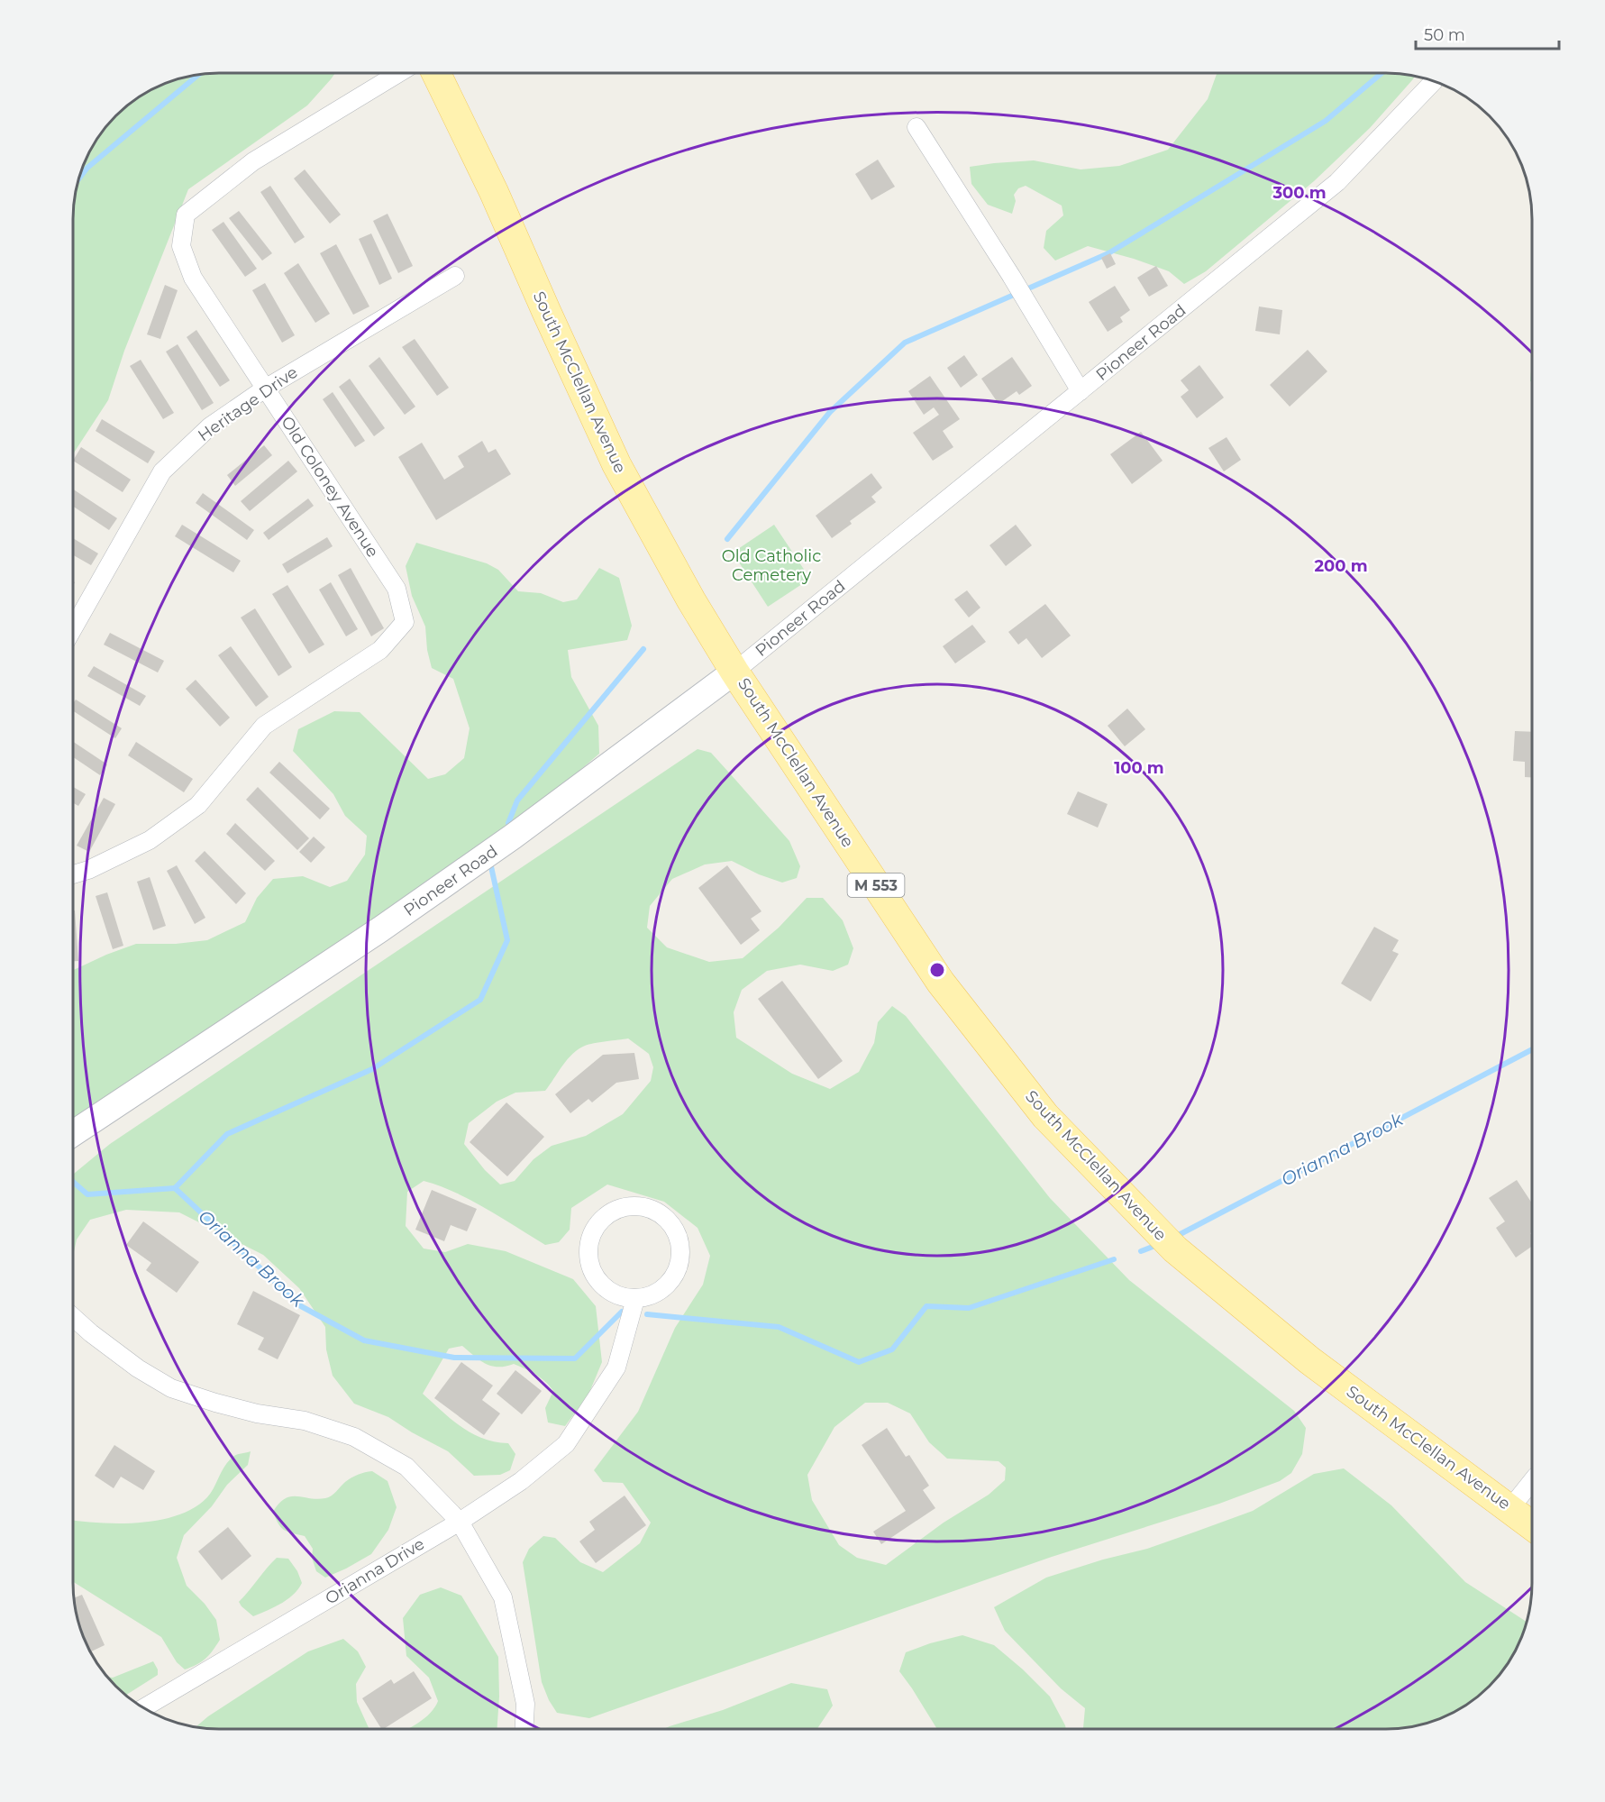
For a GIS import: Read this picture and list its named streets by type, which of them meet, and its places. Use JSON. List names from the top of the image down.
{
  "streets": {
    "main road": ["South McClellan Avenue", "M 553"],
    "street": [
      "Pioneer Road",
      "Heritage Drive",
      "Old Coloney Avenue",
      "Orianna Drive"
    ]
  },
  "crossings": [
    ["Pioneer Road", "South McClellan Avenue"],
    ["Heritage Drive", "Old Coloney Avenue"]
  ],
  "water": ["Orianna Brook"],
  "parks": ["Old Catholic Cemetery"],
  "scale_bar": "50 m",
  "rings": ["300 m", "200 m", "100 m"]
}
